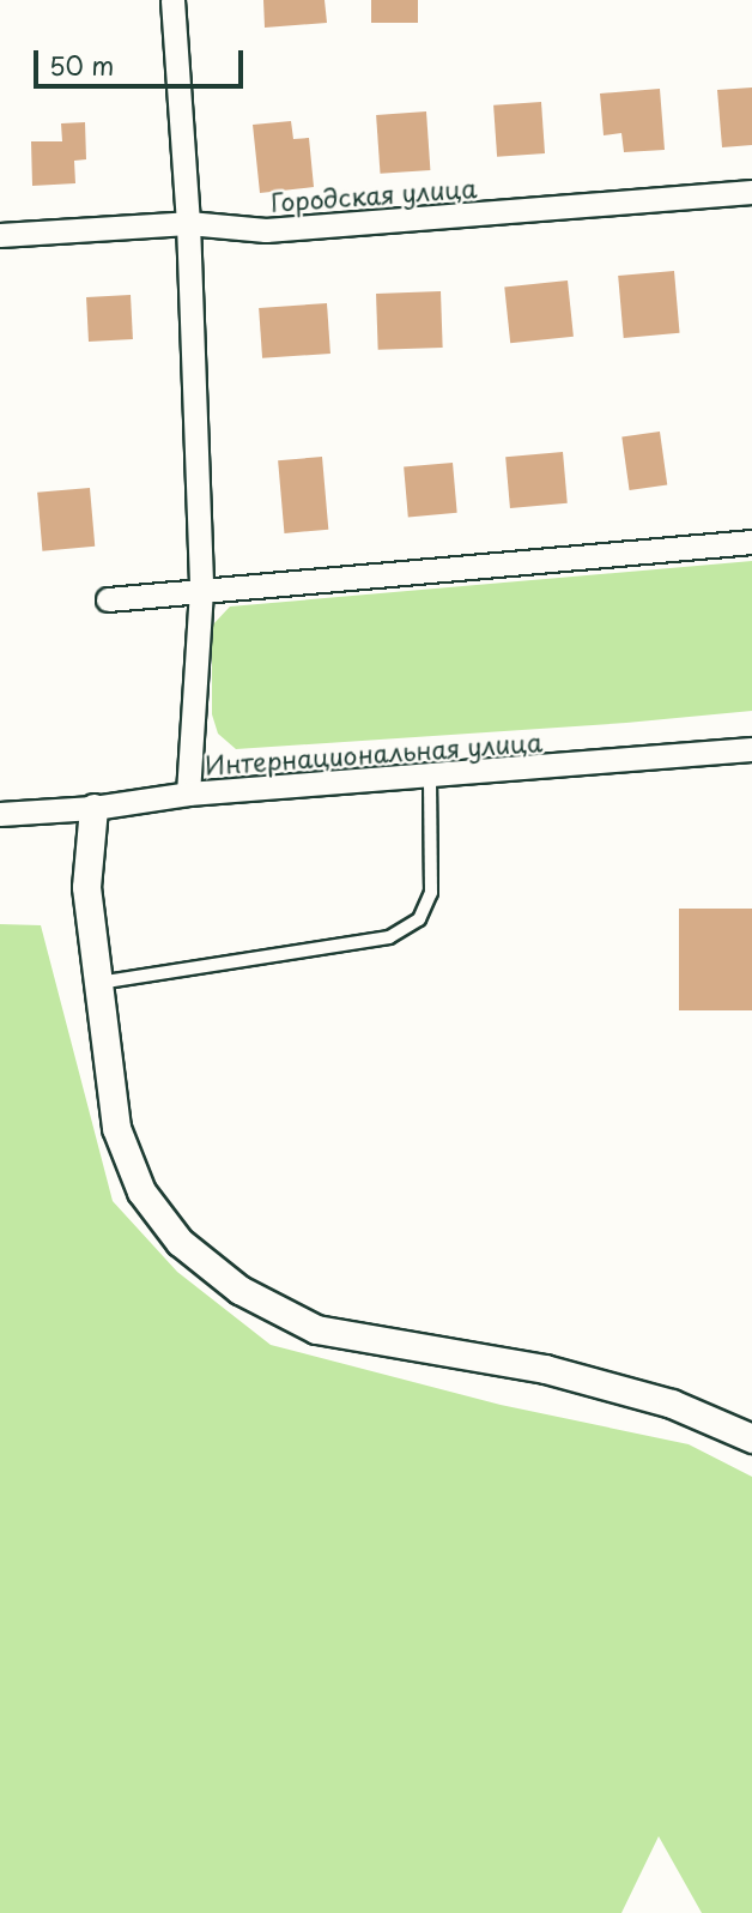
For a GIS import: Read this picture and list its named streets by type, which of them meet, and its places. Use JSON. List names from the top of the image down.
{
  "streets": {
    "street": ["Городская улица", "Интернациональная улица"]
  },
  "scale_bar": "50 m"
}
